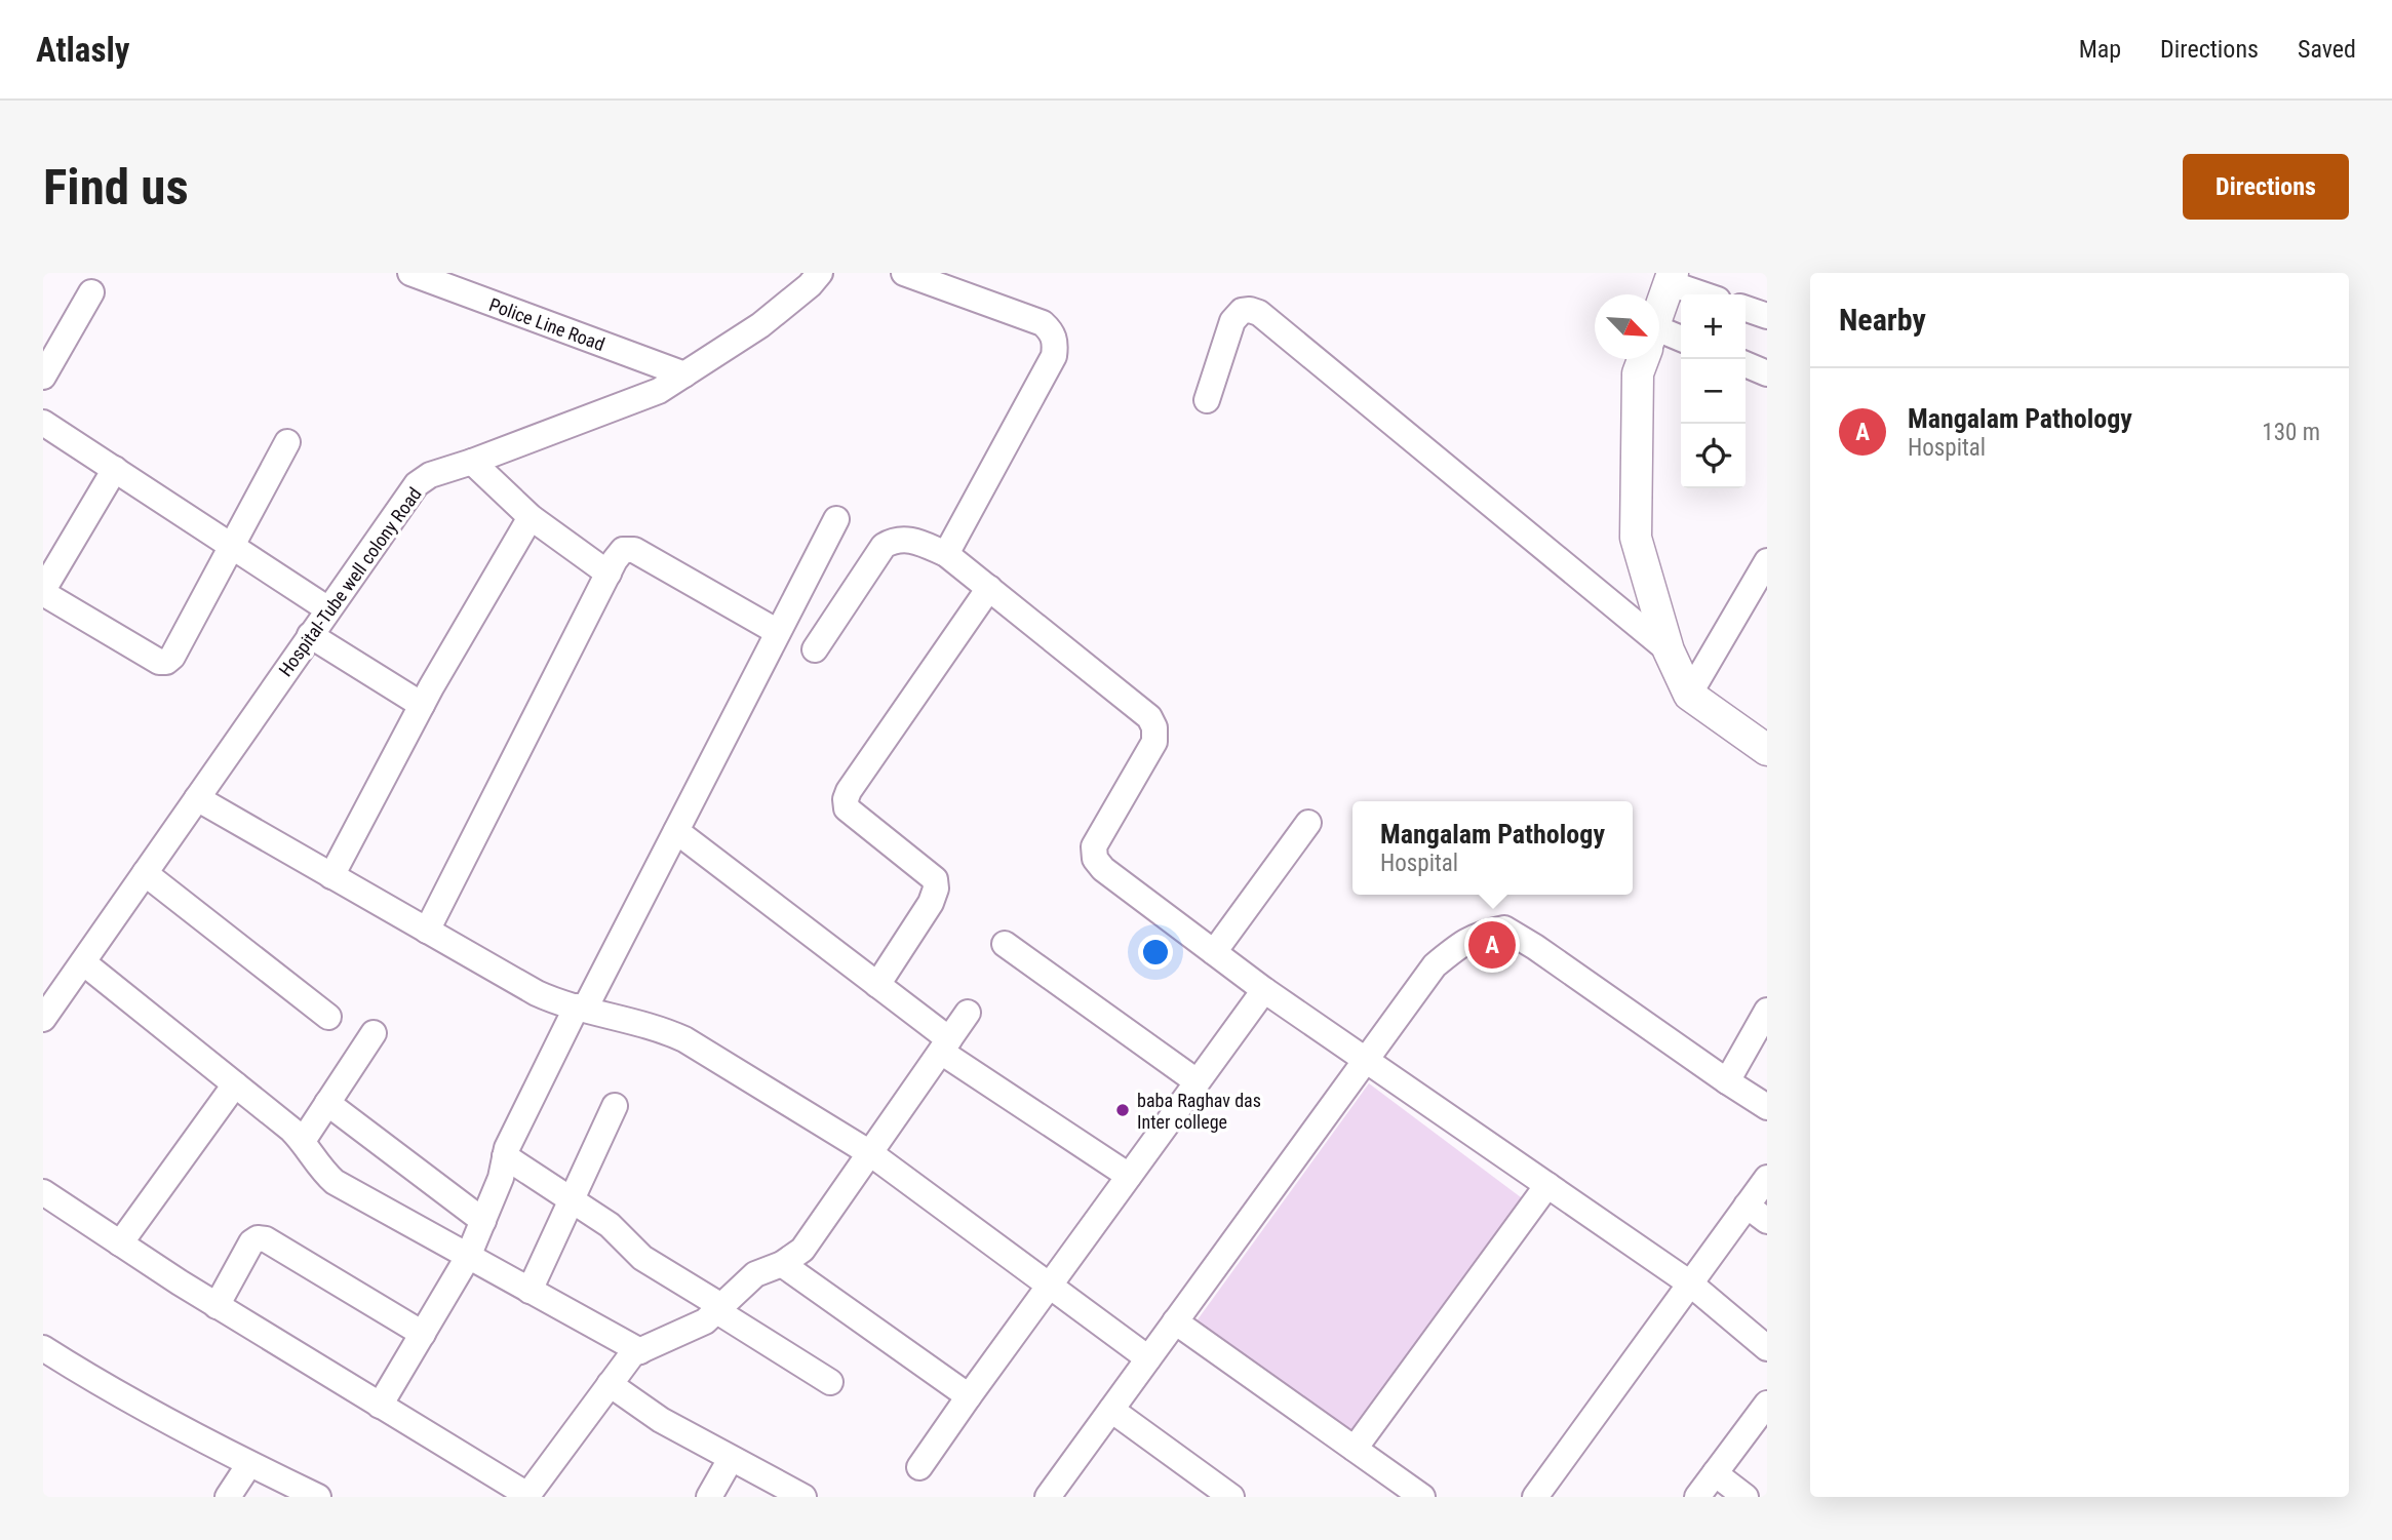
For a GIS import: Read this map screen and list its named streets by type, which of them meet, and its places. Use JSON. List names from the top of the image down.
{
  "streets": {
    "street": ["Police Line Road", "Hospital-Tube well colony Road"]
  },
  "crossings": [
    ["Police Line Road", "Hospital-Tube well colony Road"]
  ],
  "places": ["baba Raghav das Inter college"],
  "north": "bottom right",
  "page": {
    "header": "Atlasly",
    "nav": ["Map", "Directions", "Saved"],
    "buttons": "Directions",
    "title": "Find us",
    "heading": "Nearby",
    "map_buttons": ["+", "−"],
    "list": [
      {
        "mark": "A",
        "name": "Mangalam Pathology",
        "note": "Hospital",
        "value": "130 m"
      }
    ],
    "popup": ["Mangalam Pathology", "Hospital"],
    "pins": "A"
  }
}
